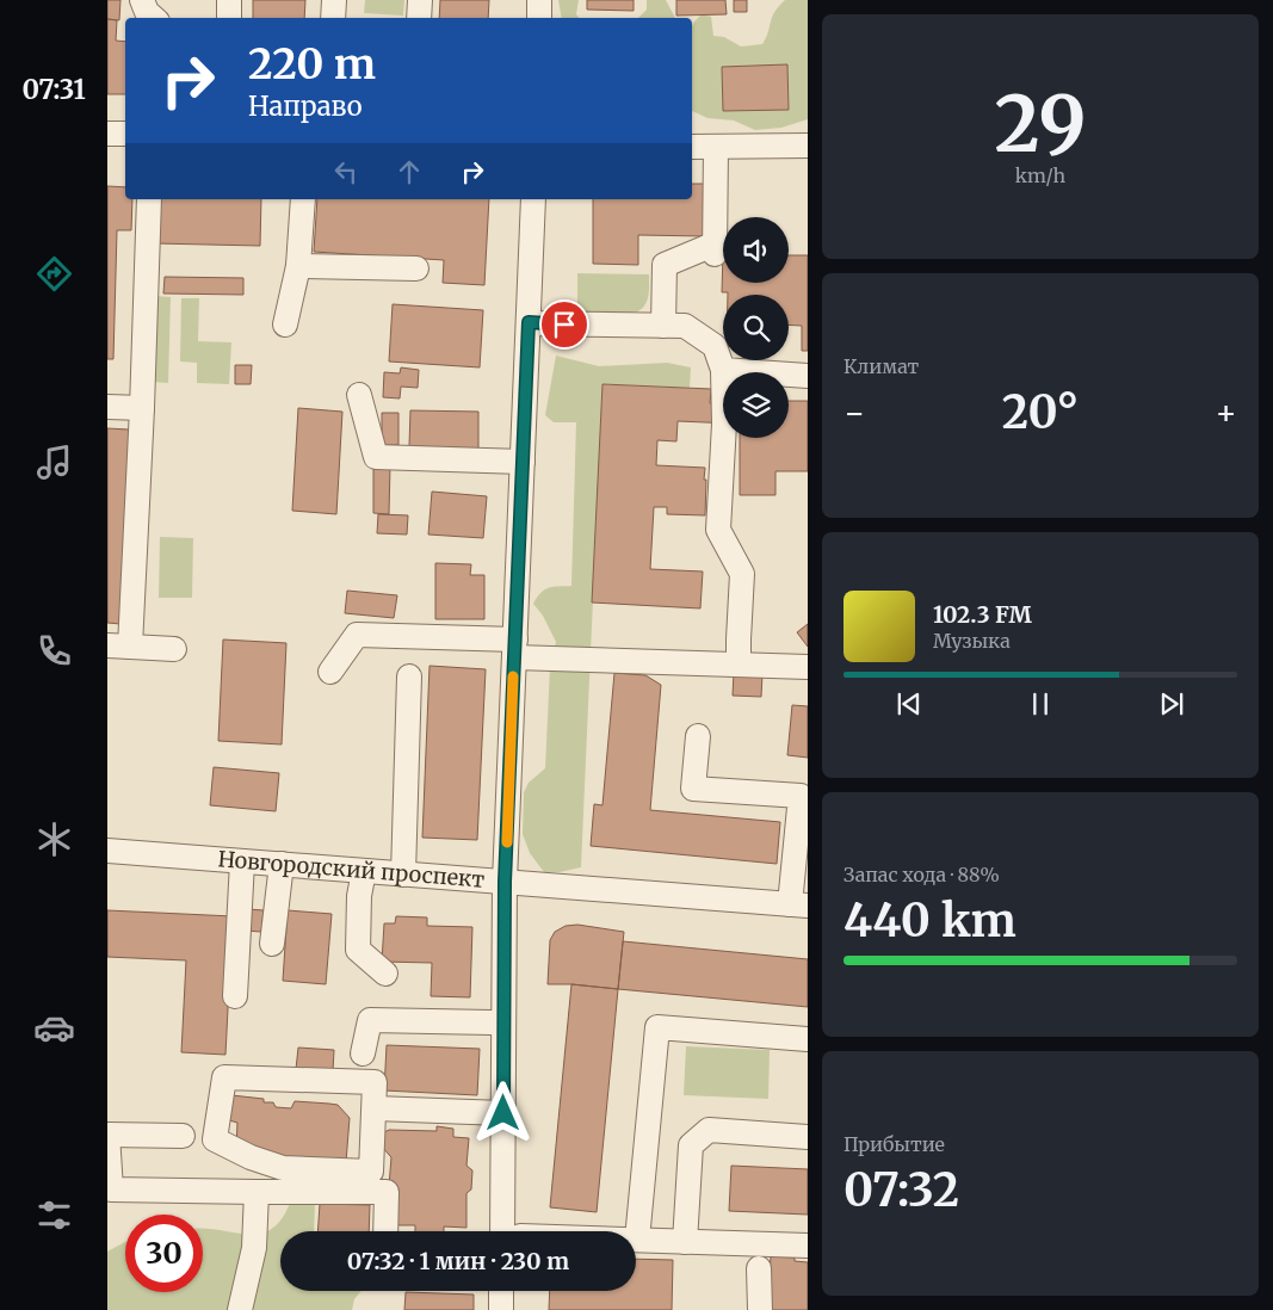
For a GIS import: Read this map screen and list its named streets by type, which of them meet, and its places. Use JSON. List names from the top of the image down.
{
  "streets": {
    "street": ["Новгородский проспект"]
  },
  "page": {
    "tabs": "07:31",
    "tile": [
      ["29", "km/h"],
      "Климат",
      ["Запас хода · 88%", "440 km"],
      ["Прибытие", "07:32"]
    ],
    "turn": ["220 m", "Направо"],
    "heat": ["−", "20°", "+"],
    "song": ["102.3 FM", "Музыка"],
    "limit": "30",
    "trip": "07:32 · 1 мин · 230 m"
  }
}
